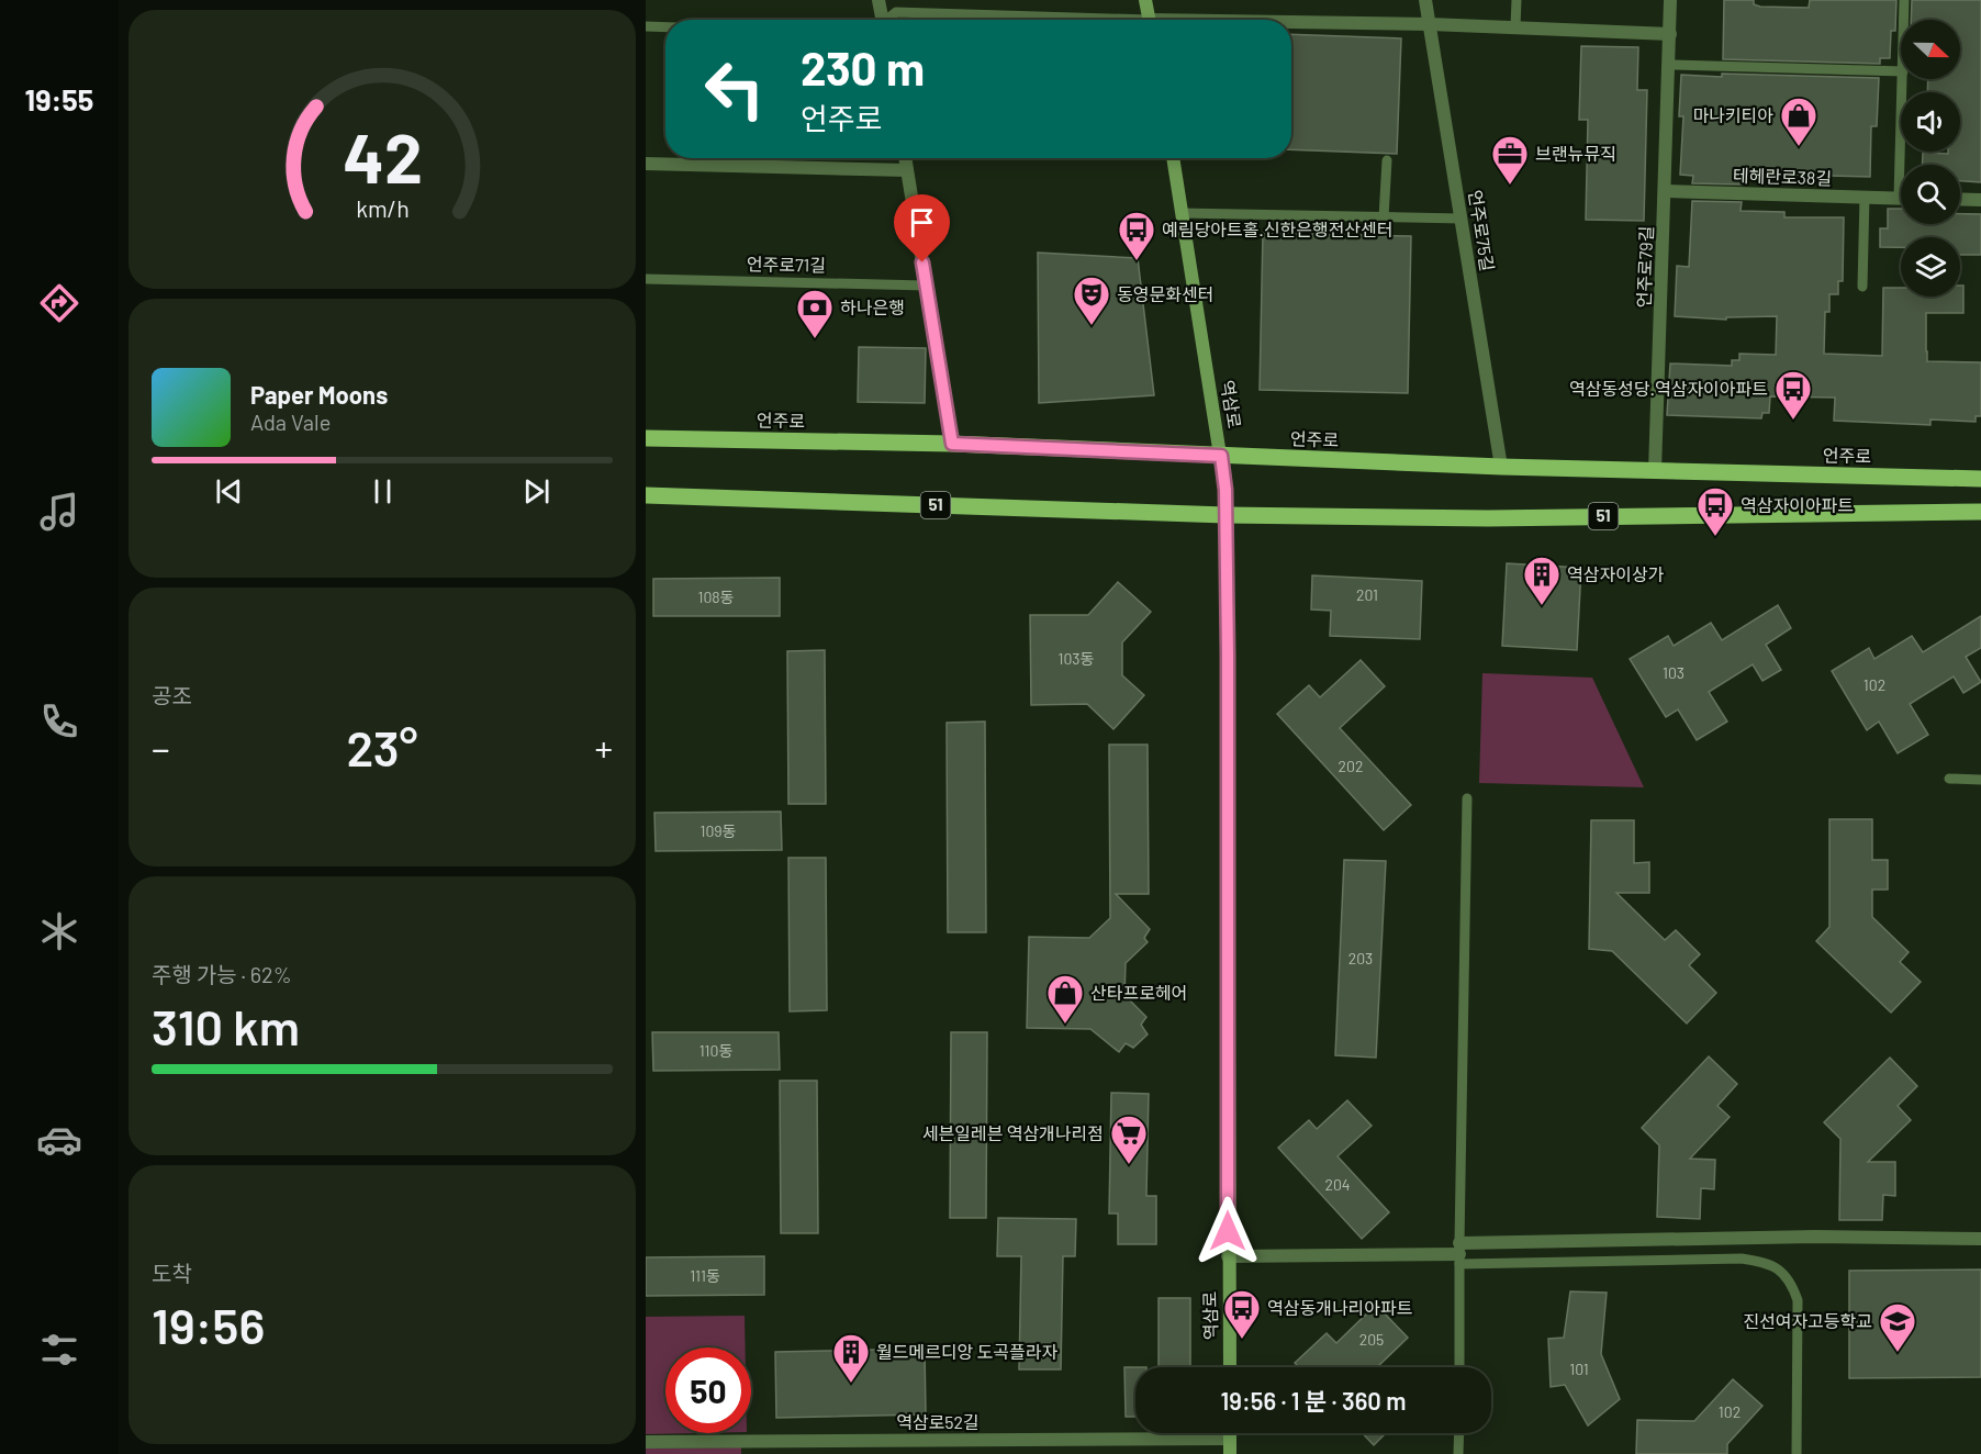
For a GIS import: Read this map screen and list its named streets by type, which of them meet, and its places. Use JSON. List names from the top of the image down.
{
  "streets": {
    "main road": ["역삼로", "언주로", "51"],
    "street": [
      "테헤란로38길",
      "언주로75길",
      "언주로79길",
      "역삼로52길"
    ],
    "lane": ["언주로71길"]
  },
  "crossings": [
    ["테헤란로38길", "언주로79길"],
    ["언주로75길", "언주로"],
    ["언주로79길", "언주로"],
    ["역삼로", "언주로"],
    ["역삼로", "51"]
  ],
  "places": {
    "shop": ["마나키티아", "산타프로헤어"],
    "office": ["브랜뉴뮤직"],
    "bus stop": [
      "예림당아트홀.신한은행전산센터",
      "역삼동성당.역삼자이아파트",
      "역삼자이아파트",
      "역삼동개나리아파트"
    ],
    "theatre": ["동영문화센터"],
    "bank": ["하나은행"],
    "building": ["역삼자이상가", "월드메르디앙 도곡플라자"],
    "supermarket": ["세븐일레븐 역삼개나리점"],
    "school or university": ["진선여자고등학교"]
  },
  "house_numbers": [
    "201",
    "108동",
    "103동",
    "103",
    "102",
    "202",
    "109동",
    "203",
    "110동",
    "204",
    "111동",
    "205",
    "101",
    "102"
  ],
  "north": "right",
  "page": {
    "tabs": "19:55",
    "turn": ["230 m", "언주로"],
    "song": ["Paper Moons", "Ada Vale"],
    "tile": [
      "공조",
      ["주행 가능 · 62%", "310 km"],
      ["도착", "19:56"]
    ],
    "heat": ["−", "23°", "+"],
    "limit": "50",
    "trip": "19:56 · 1 분 · 360 m",
    "gauge": ["42", "km/h"]
  }
}
